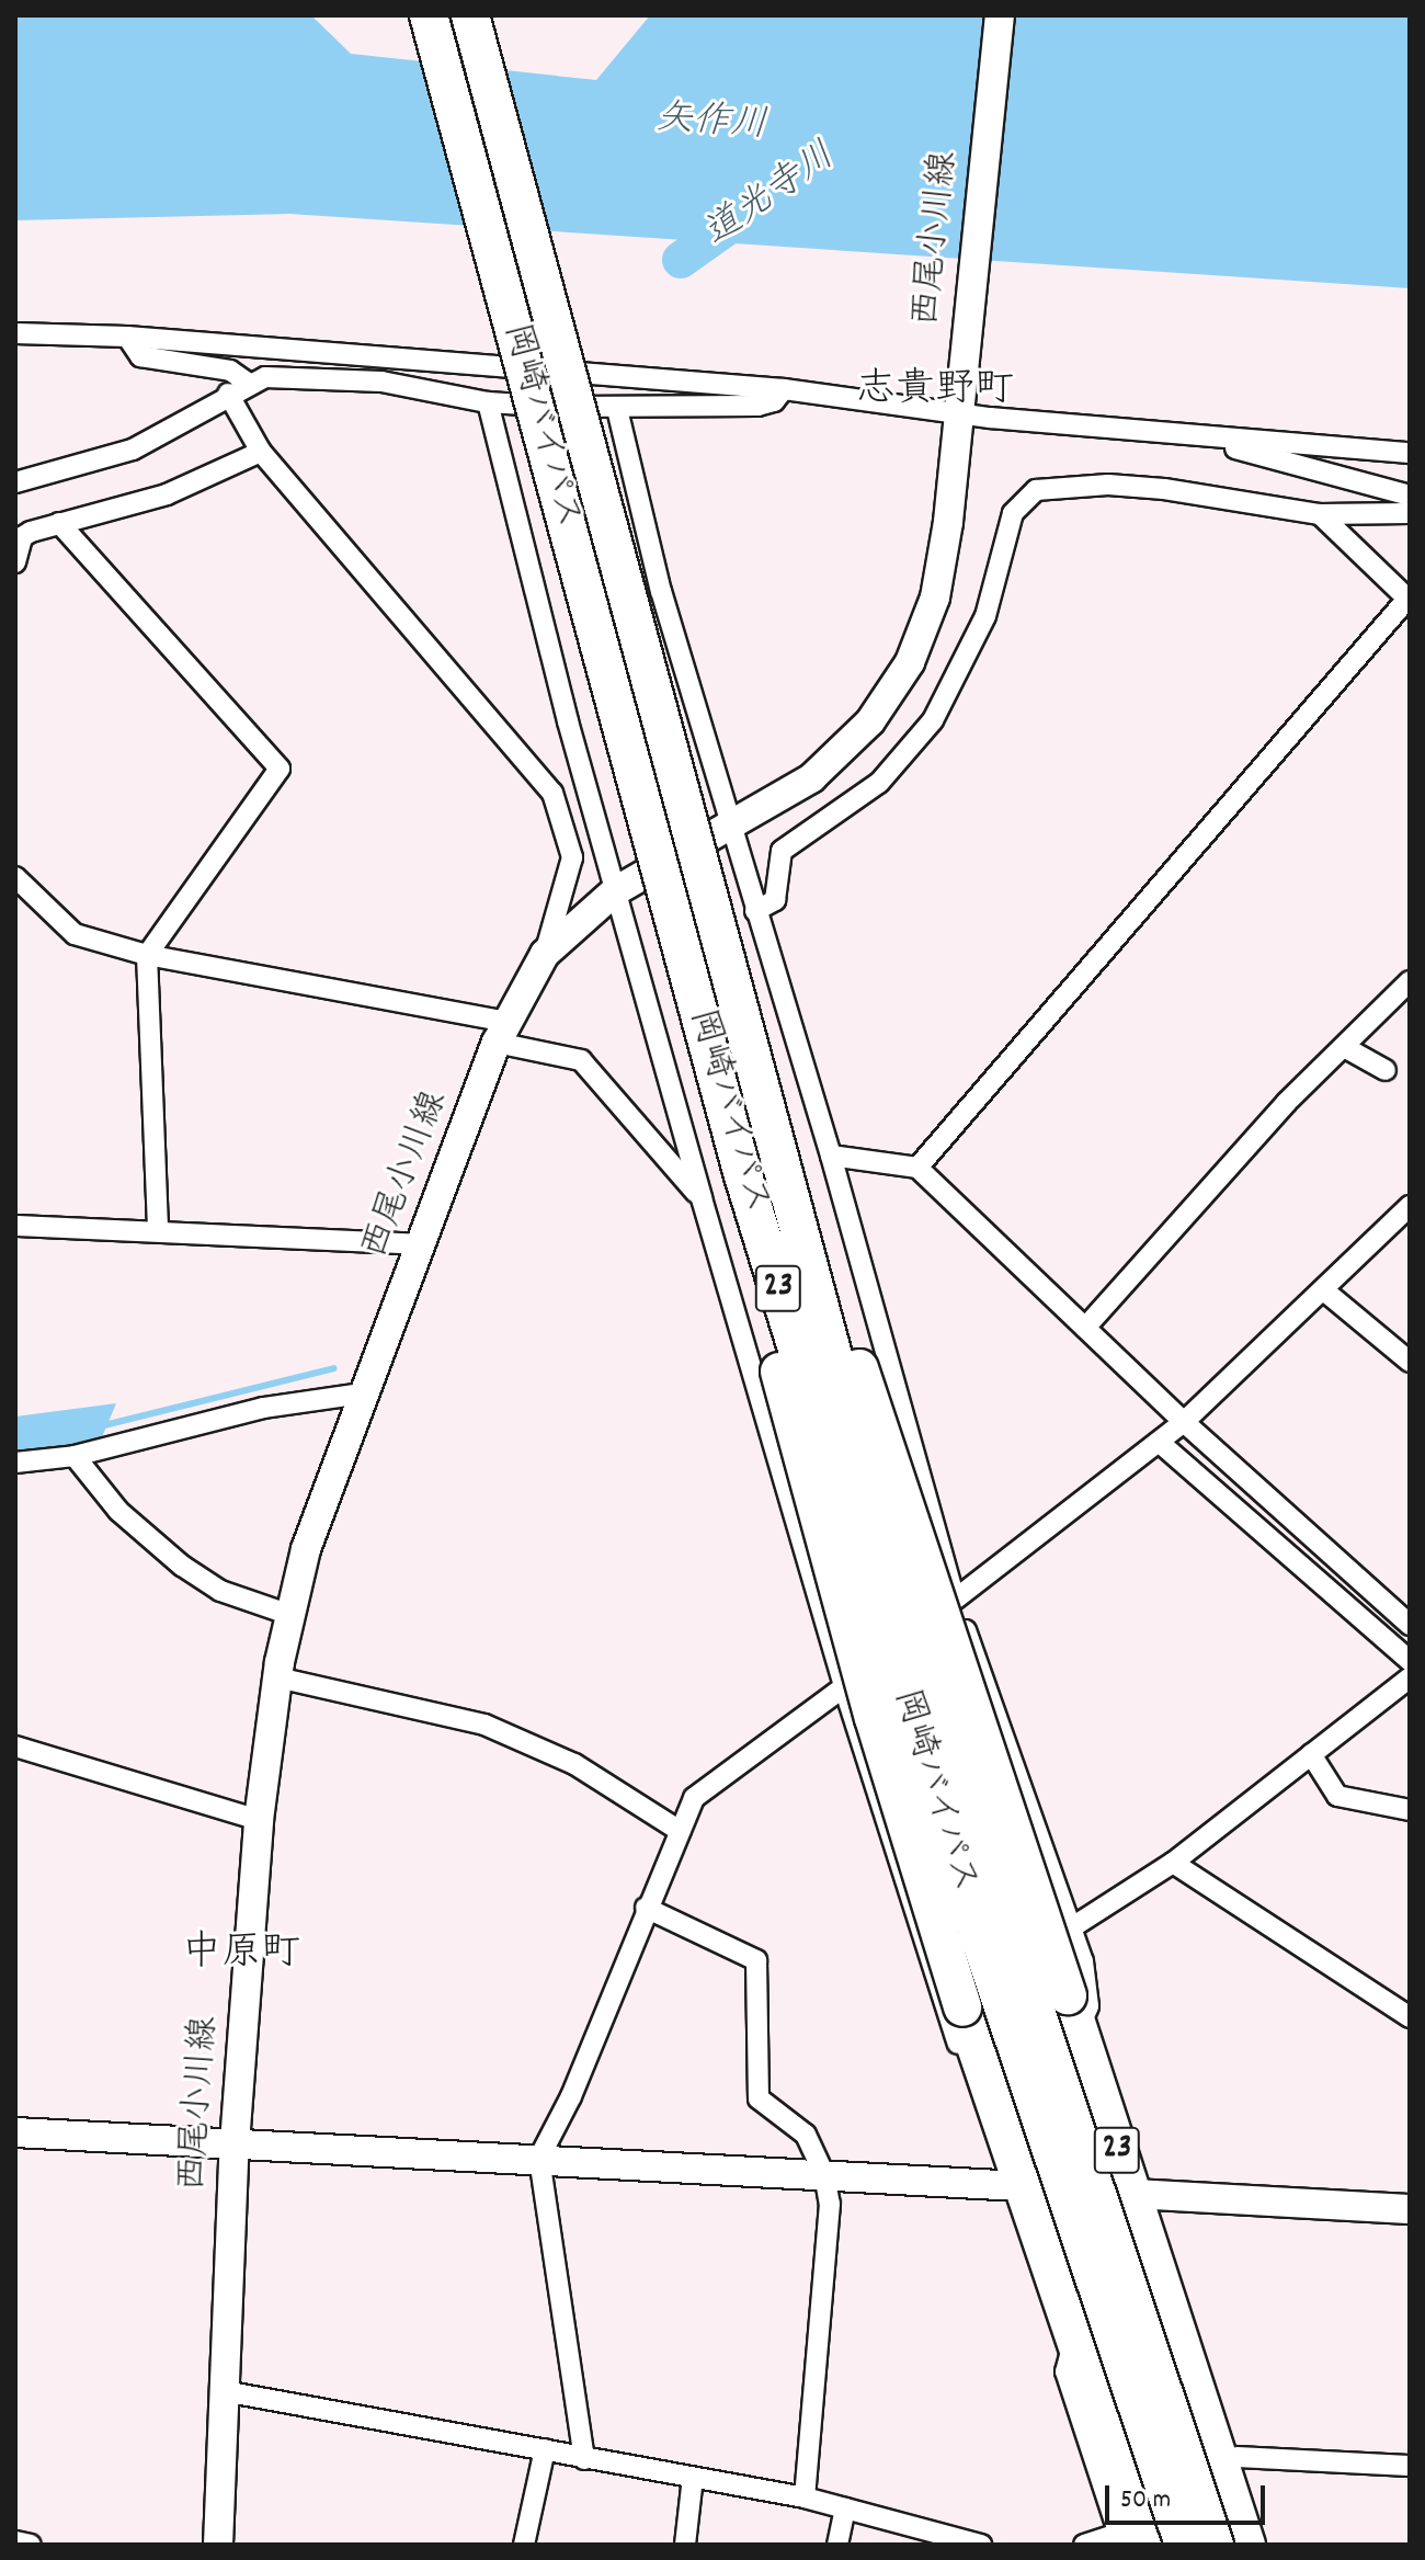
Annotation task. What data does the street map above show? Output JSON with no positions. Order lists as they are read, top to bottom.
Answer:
{
  "streets": {
    "highway": ["岡崎バイパス", "23"],
    "main road": ["西尾小川線"]
  },
  "crossings": [
    ["岡崎バイパス", "23"]
  ],
  "districts": ["志貴野町", "中原町"],
  "water": ["矢作川", "道光寺川"],
  "scale_bar": "50 m"
}
